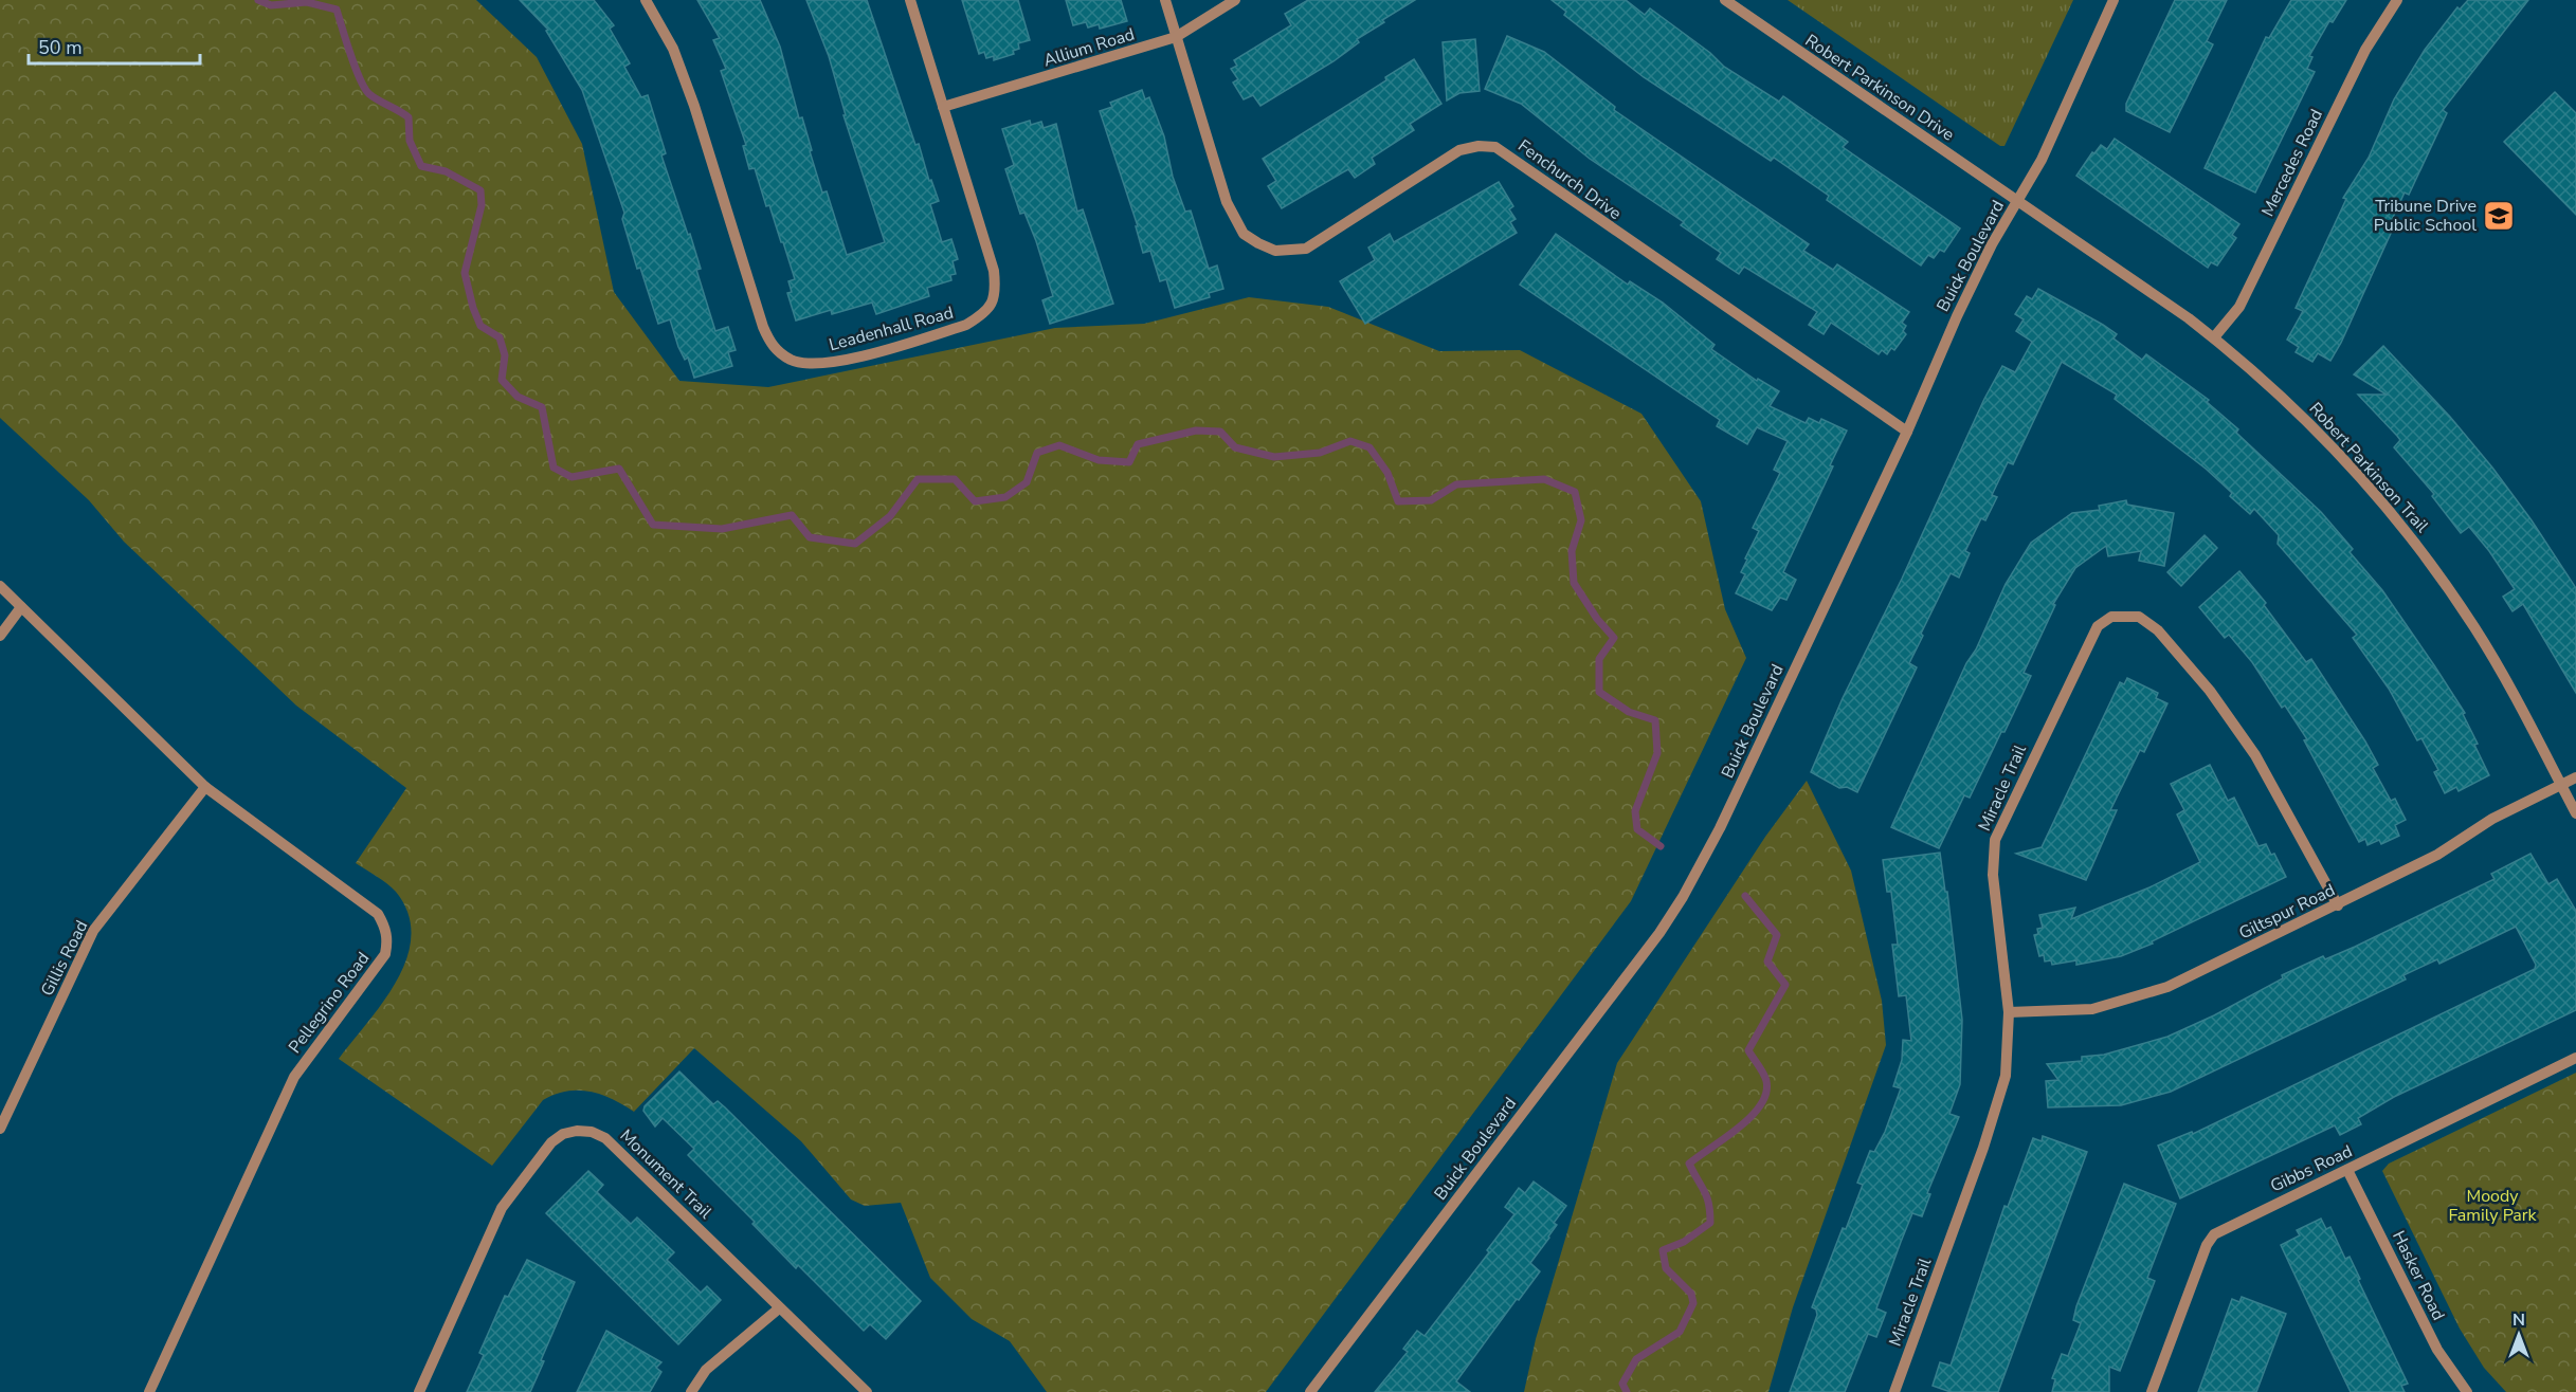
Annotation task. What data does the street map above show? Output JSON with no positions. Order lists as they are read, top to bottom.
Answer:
{
  "streets": {
    "street": [
      "Allium Road",
      "Robert Parkinson Drive",
      "Mercedes Road",
      "Fenchurch Drive",
      "Buick Boulevard",
      "Leadenhall Road",
      "Robert Parkinson Trail",
      "Miracle Trail",
      "Giltspur Road",
      "Gillis Road",
      "Pellegrino Road",
      "Gibbs Road",
      "Monument Trail",
      "Hasker Road"
    ]
  },
  "crossings": [
    ["Allium Road", "Fenchurch Drive"],
    ["Allium Road", "Leadenhall Road"],
    ["Robert Parkinson Drive", "Buick Boulevard"],
    ["Robert Parkinson Drive", "Robert Parkinson Trail"],
    ["Mercedes Road", "Robert Parkinson Trail"],
    ["Fenchurch Drive", "Buick Boulevard"],
    ["Buick Boulevard", "Robert Parkinson Trail"],
    ["Robert Parkinson Trail", "Giltspur Road"],
    ["Miracle Trail", "Giltspur Road"],
    ["Gillis Road", "Pellegrino Road"],
    ["Gibbs Road", "Hasker Road"]
  ],
  "parks": ["Moody Family Park"],
  "places": {
    "school or university": ["Tribune Drive Public School"]
  },
  "scale_bar": "50 m",
  "north": "top"
}
